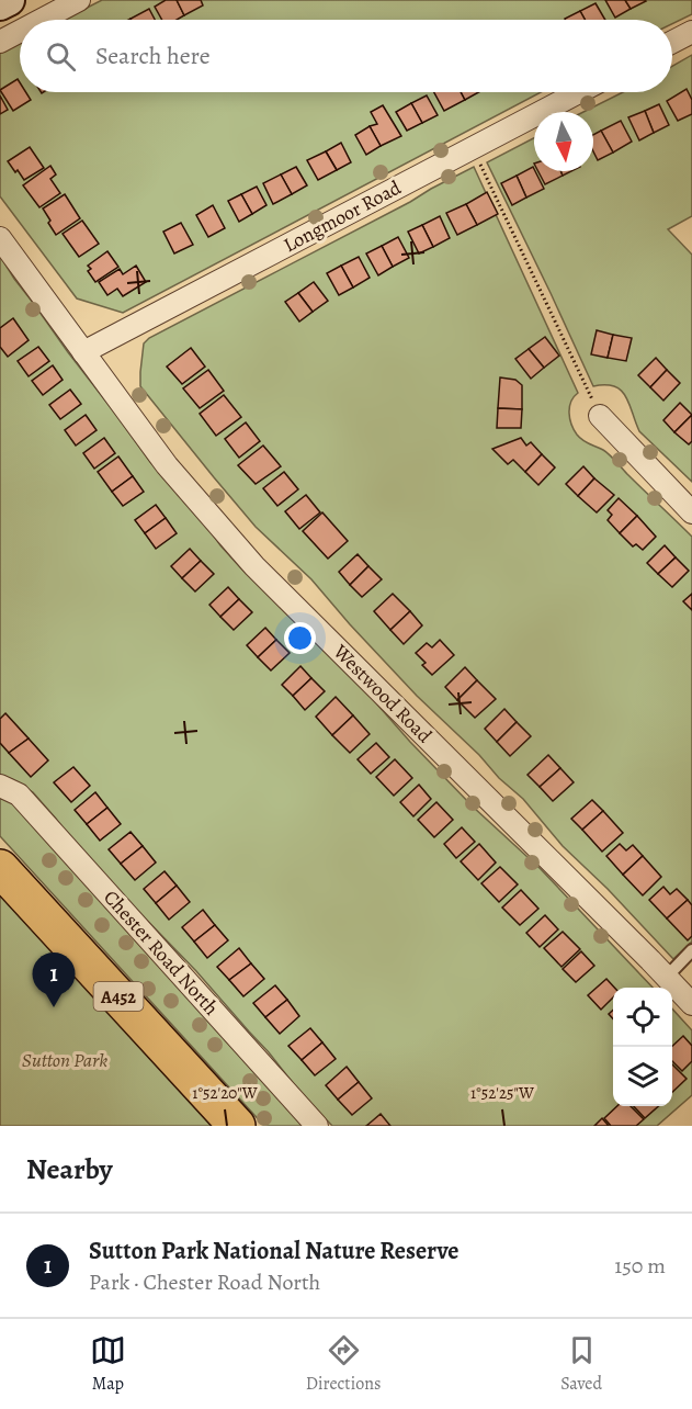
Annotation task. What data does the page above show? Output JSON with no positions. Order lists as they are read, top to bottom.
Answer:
{
  "streets": {
    "highway": ["A452"],
    "street": ["Longmoor Road", "Westwood Road", "Chester Road North"]
  },
  "crossings": [
    ["Longmoor Road", "Westwood Road"]
  ],
  "parks": ["Sutton Park"],
  "north": "bottom",
  "page": {
    "search": "Search here",
    "pins": "1",
    "heading": "Nearby",
    "list": [
      {
        "mark": "1",
        "name": "Sutton Park National Nature Reserve",
        "note": "Park · Chester Road North",
        "value": "150 m"
      }
    ],
    "nav": ["Map", "Directions", "Saved"]
  },
  "coordinates": ["1°52'20\"W", "1°52'25\"W"]
}
